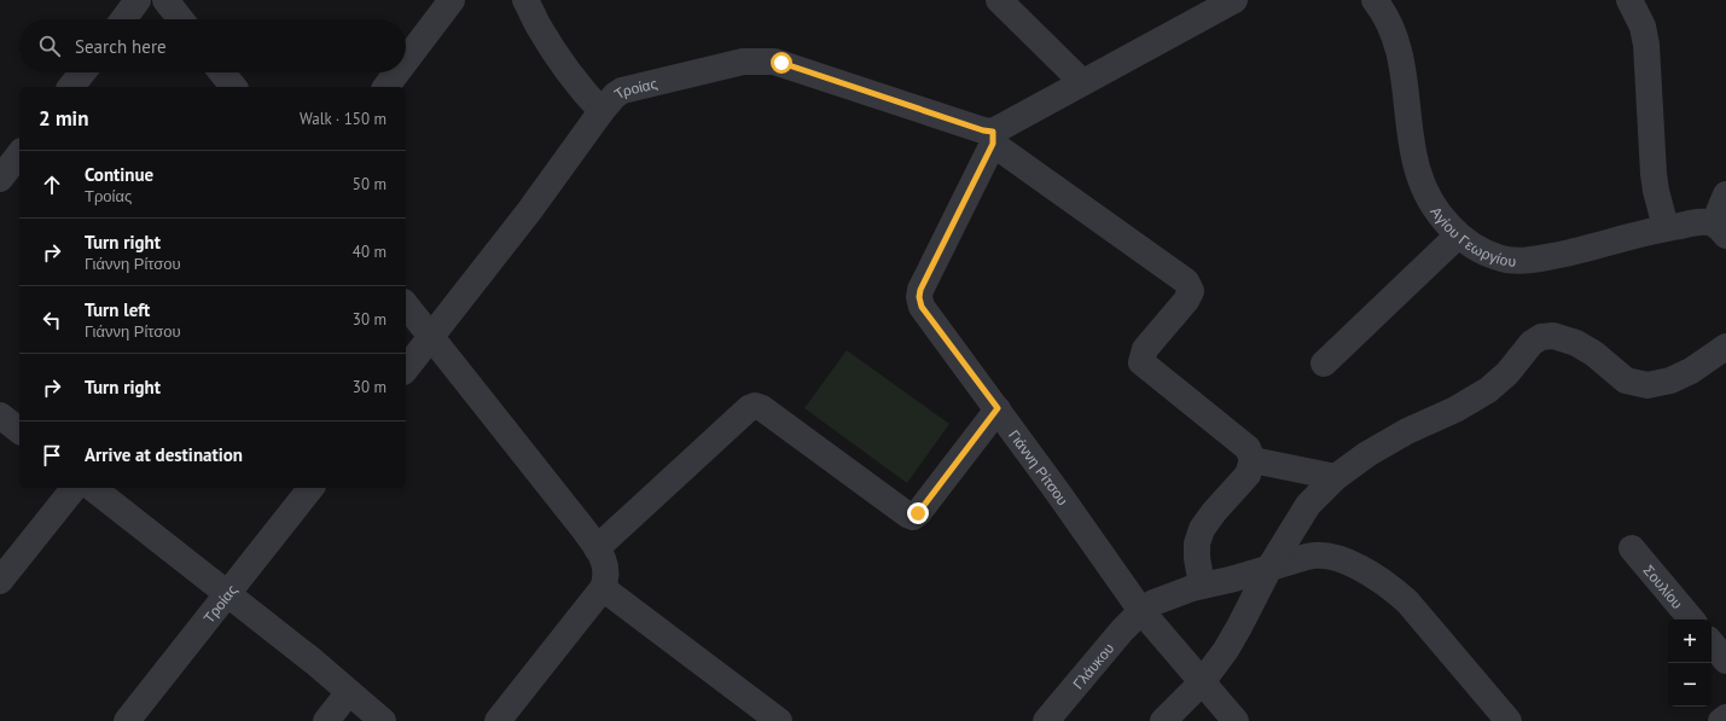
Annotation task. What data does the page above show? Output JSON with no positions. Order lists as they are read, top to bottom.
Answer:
{
  "streets": {
    "street": [
      "Τροίας",
      "Αγίου Γεωργίου",
      "Γιάννη Ρίτσου",
      "Σουλίου",
      "Γλάυκου"
    ]
  },
  "crossings": [
    ["Τροίας", "Γιάννη Ρίτσου"],
    ["Γιάννη Ρίτσου", "Γλάυκου"]
  ],
  "page": {
    "search": "Search here",
    "heading": ["2 min", "Walk · 150 m"],
    "list": [
      ["Continue", "Τροίας", "50 m"],
      ["Turn right", "Γιάννη Ρίτσου", "40 m"],
      ["Turn left", "Γιάννη Ρίτσου", "30 m"],
      ["Turn right", "30 m"],
      "Arrive at destination"
    ],
    "map_buttons": ["+", "−"]
  }
}
